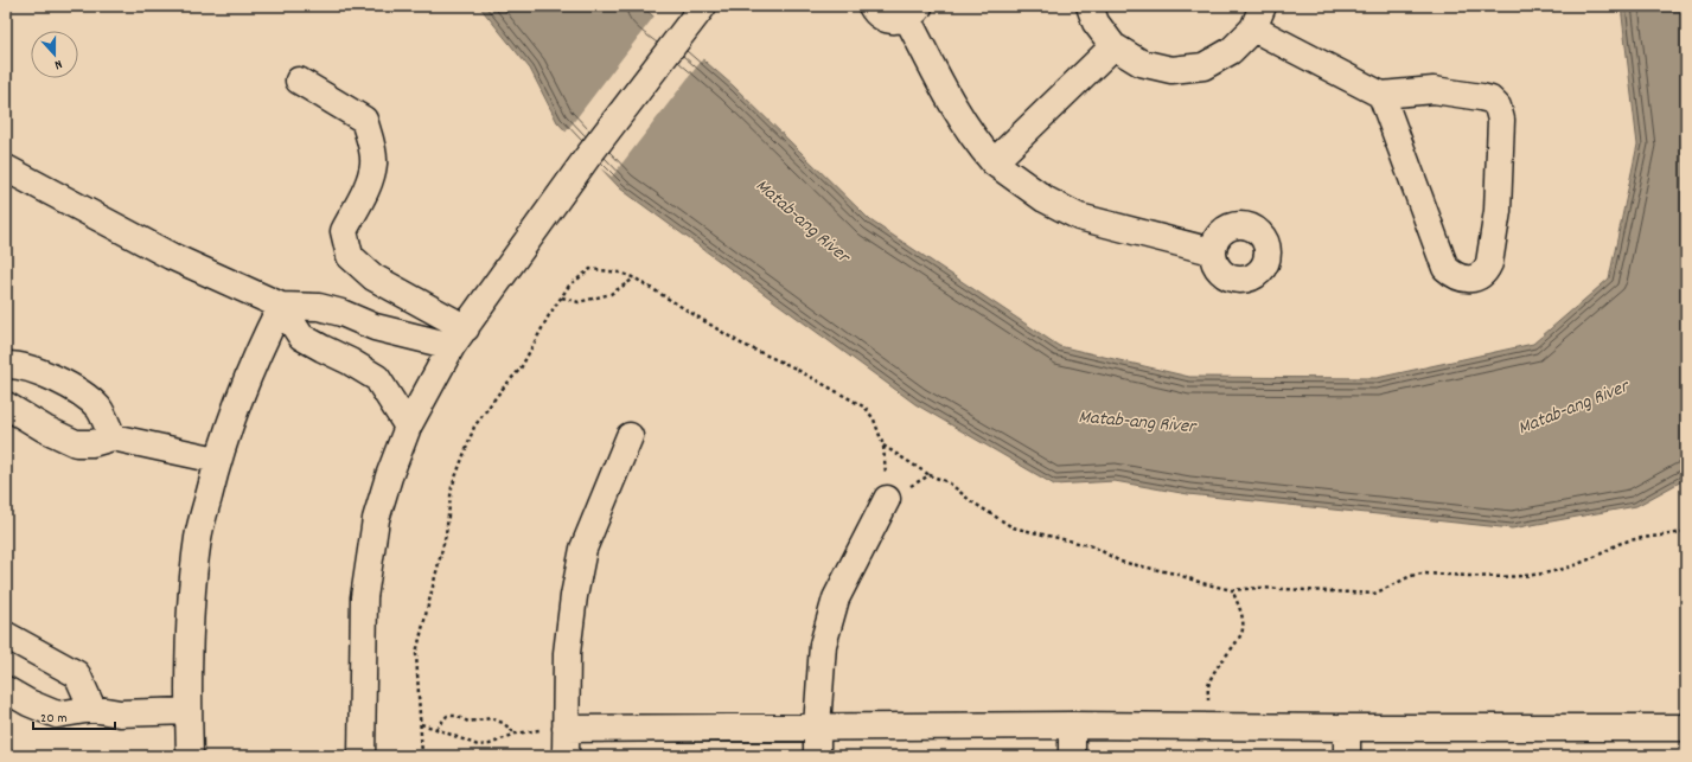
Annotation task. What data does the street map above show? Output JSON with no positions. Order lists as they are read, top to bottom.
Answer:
{
  "water": ["Matab-ang River"],
  "scale_bar": "20 m",
  "north": "bottom"
}
